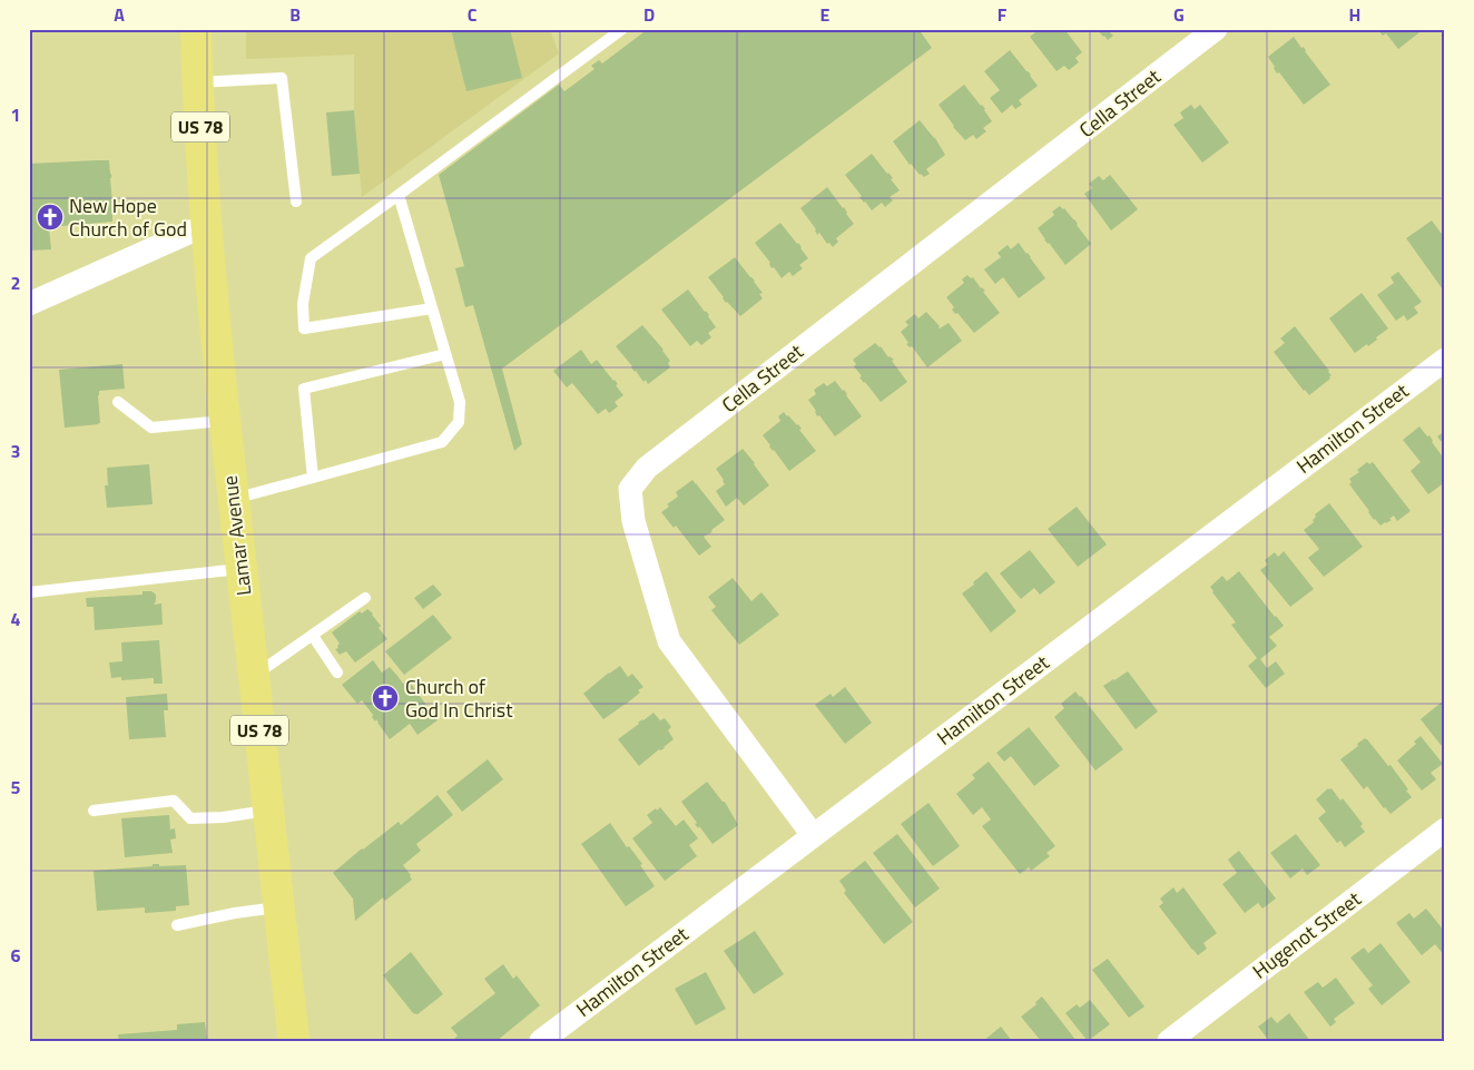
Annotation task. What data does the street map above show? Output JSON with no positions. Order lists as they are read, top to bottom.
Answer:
{
  "streets": {
    "main road": ["US 78", "Lamar Avenue"],
    "street": ["Cella Street", "Hamilton Street", "Hugenot Street"]
  },
  "crossings": [
    ["Cella Street", "Hamilton Street"]
  ],
  "places": {
    "church": ["New Hope Church of God", "Church of God In Christ"]
  },
  "grid": {
    "columns": [
      "A",
      "B",
      "C",
      "D",
      "E",
      "F",
      "G",
      "H"
    ],
    "rows": [
      "1",
      "2",
      "3",
      "4",
      "5",
      "6"
    ]
  }
}
